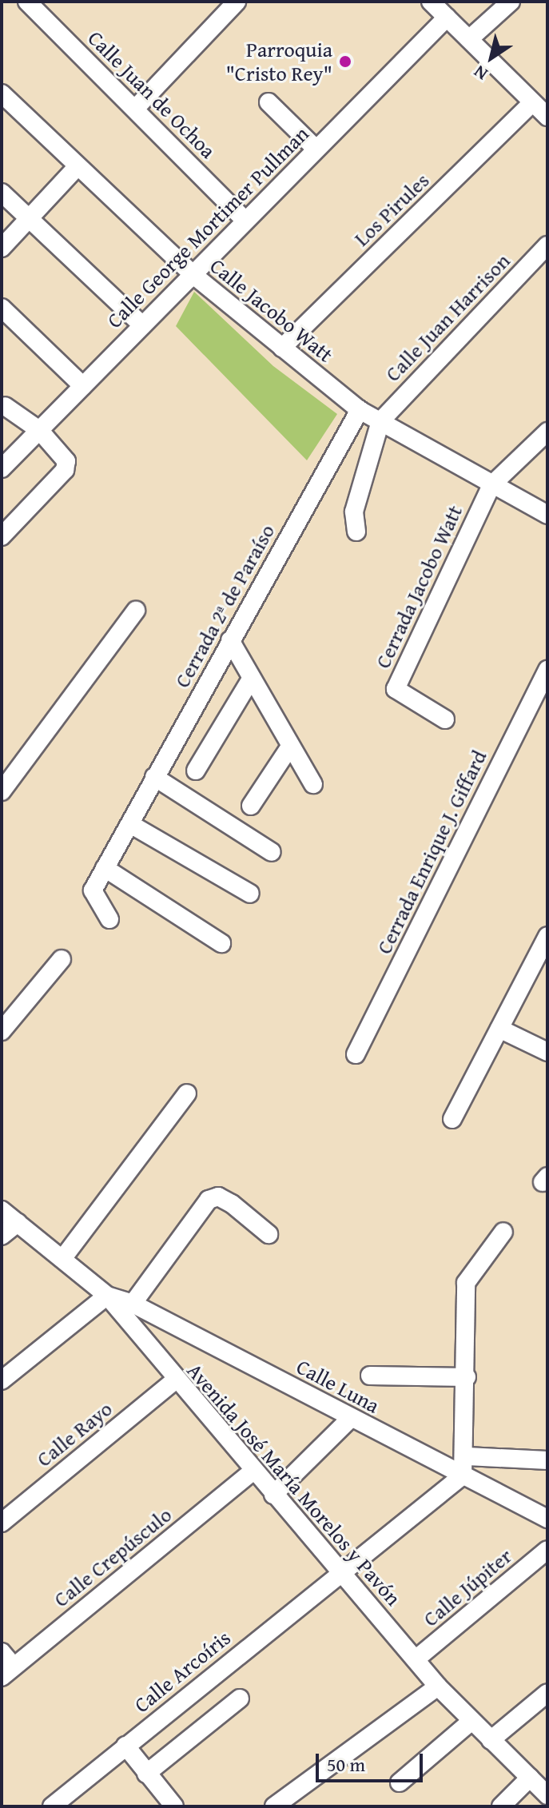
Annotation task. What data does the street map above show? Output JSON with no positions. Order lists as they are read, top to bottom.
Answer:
{
  "streets": {
    "street": [
      "Calle Juan de Ochoa",
      "Los Pirules",
      "Calle George Mortimer Pullman",
      "Calle Jacobo Watt",
      "Calle Juan Harrison",
      "Cerrada Jacobo Watt",
      "Cerrada 2ª de Paraíso",
      "Cerrada Enrique J. Giffard",
      "Calle Luna",
      "Calle Rayo",
      "Avenida José María Morelos y Pavón",
      "Calle Crepúsculo",
      "Calle Júpiter",
      "Calle Arcoíris"
    ]
  },
  "crossings": [
    ["Calle Juan de Ochoa", "Calle George Mortimer Pullman"],
    ["Los Pirules", "Calle Jacobo Watt"],
    ["Calle George Mortimer Pullman", "Calle Jacobo Watt"],
    ["Calle Jacobo Watt", "Calle Juan Harrison"],
    ["Calle Jacobo Watt", "Cerrada Jacobo Watt"],
    ["Calle Jacobo Watt", "Cerrada 2ª de Paraíso"],
    ["Calle Luna", "Avenida José María Morelos y Pavón"],
    ["Calle Luna", "Calle Arcoíris"],
    ["Calle Rayo", "Avenida José María Morelos y Pavón"],
    ["Avenida José María Morelos y Pavón", "Calle Crepúsculo"],
    ["Avenida José María Morelos y Pavón", "Calle Júpiter"],
    ["Avenida José María Morelos y Pavón", "Calle Arcoíris"]
  ],
  "places": ["Parroquia \"Cristo Rey\""],
  "scale_bar": "50 m",
  "north": "bottom left"
}
